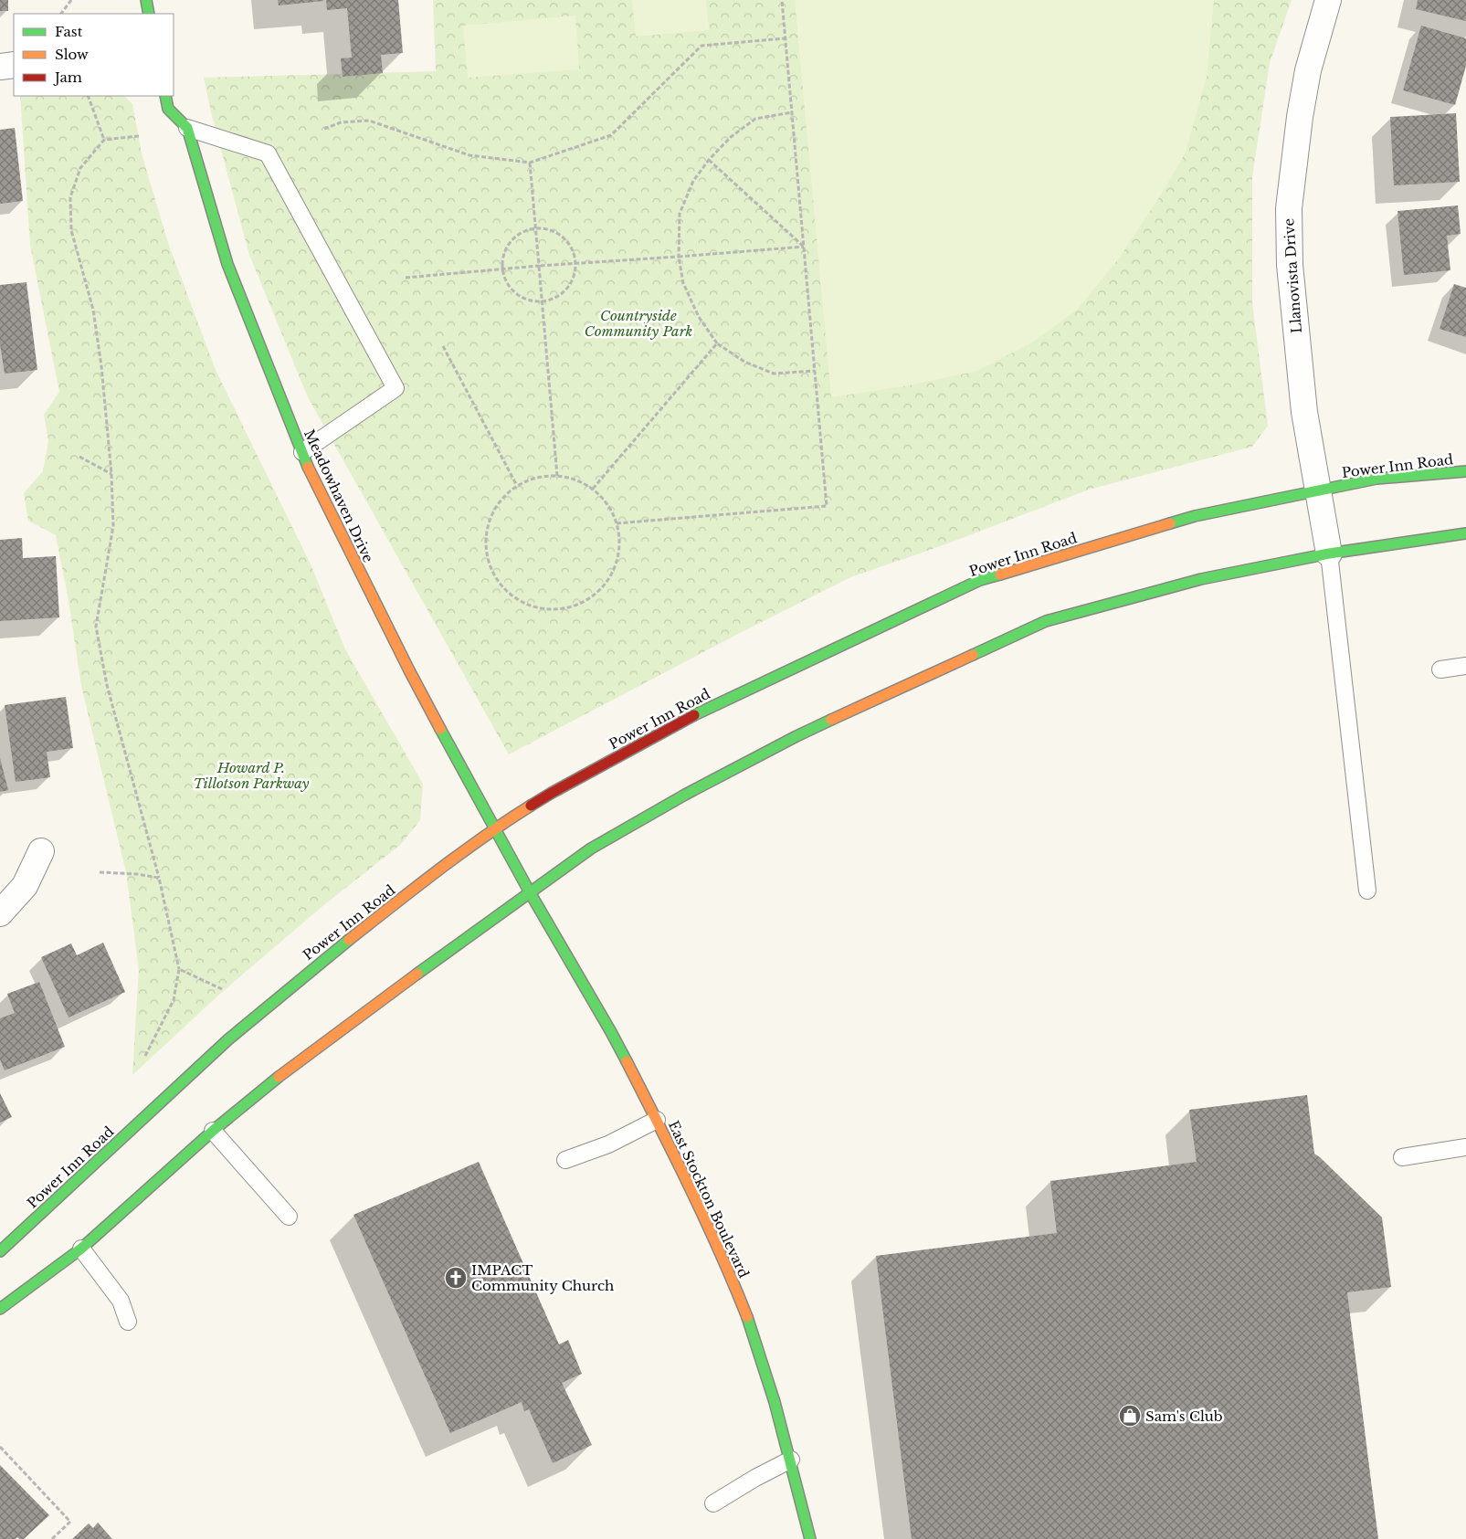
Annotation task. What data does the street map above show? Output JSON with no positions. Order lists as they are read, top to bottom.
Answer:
{
  "streets": {
    "main road": ["Power Inn Road", "Meadowhaven Drive", "East Stockton Boulevard"],
    "street": ["Llanovista Drive"]
  },
  "crossings": [
    ["Llanovista Drive", "Power Inn Road"],
    ["Power Inn Road", "Meadowhaven Drive"],
    ["Meadowhaven Drive", "East Stockton Boulevard"]
  ],
  "parks": ["Countryside Community Park", "Howard P. Tillotson Parkway"],
  "places": {
    "church": ["IMPACT Community Church"],
    "shop": ["Sam's Club"]
  },
  "legend": ["Fast", "Slow", "Jam"]
}
